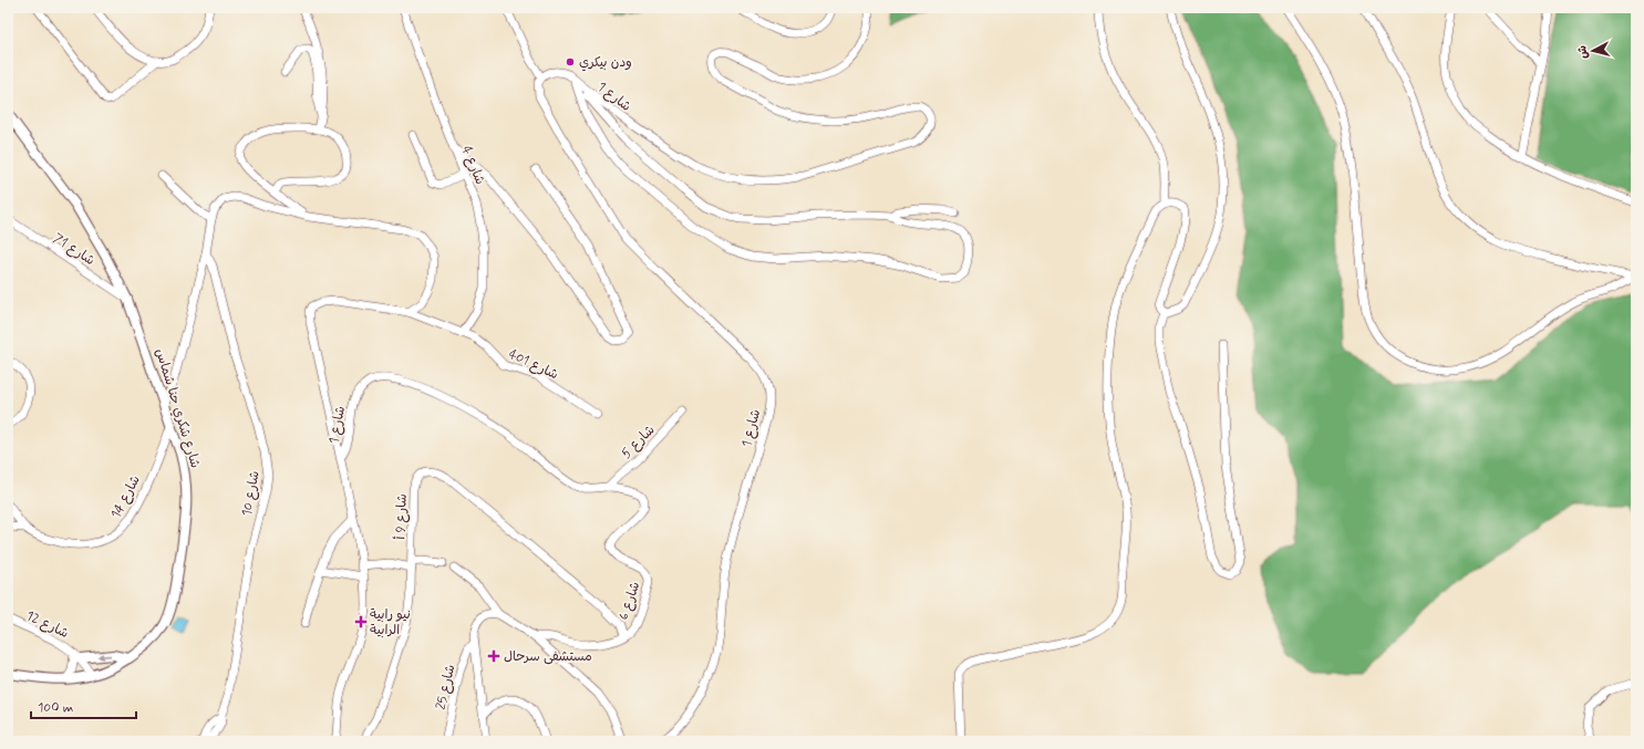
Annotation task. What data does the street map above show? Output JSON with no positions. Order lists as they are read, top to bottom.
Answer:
{
  "streets": {
    "street": [
      "شارع 1",
      "شارع 4",
      "شارع 71",
      "شارع 401",
      "شارع شكري حنا شماس",
      "شارع 5",
      "شارع 10",
      "شارع 14",
      "شارع 9 أ",
      "شارع 6",
      "شارع 12",
      "شارع 25"
    ]
  },
  "crossings": [
    ["شارع 1", "شارع 401"],
    ["شارع 1", "شارع 5"],
    ["شارع 1", "شارع 6"],
    ["شارع 4", "شارع 401"],
    ["شارع 71", "شارع شكري حنا شماس"],
    ["شارع شكري حنا شماس", "شارع 14"],
    ["شارع شكري حنا شماس", "شارع 12"],
    ["شارع 5", "شارع 6"],
    ["شارع 9 أ", "شارع 6"]
  ],
  "places": {
    "other": ["ودن بيكري"],
    "health": ["نيو رابية الرابية", "مستشفى سرحال"]
  },
  "scale_bar": "100 m",
  "north": "left"
}
